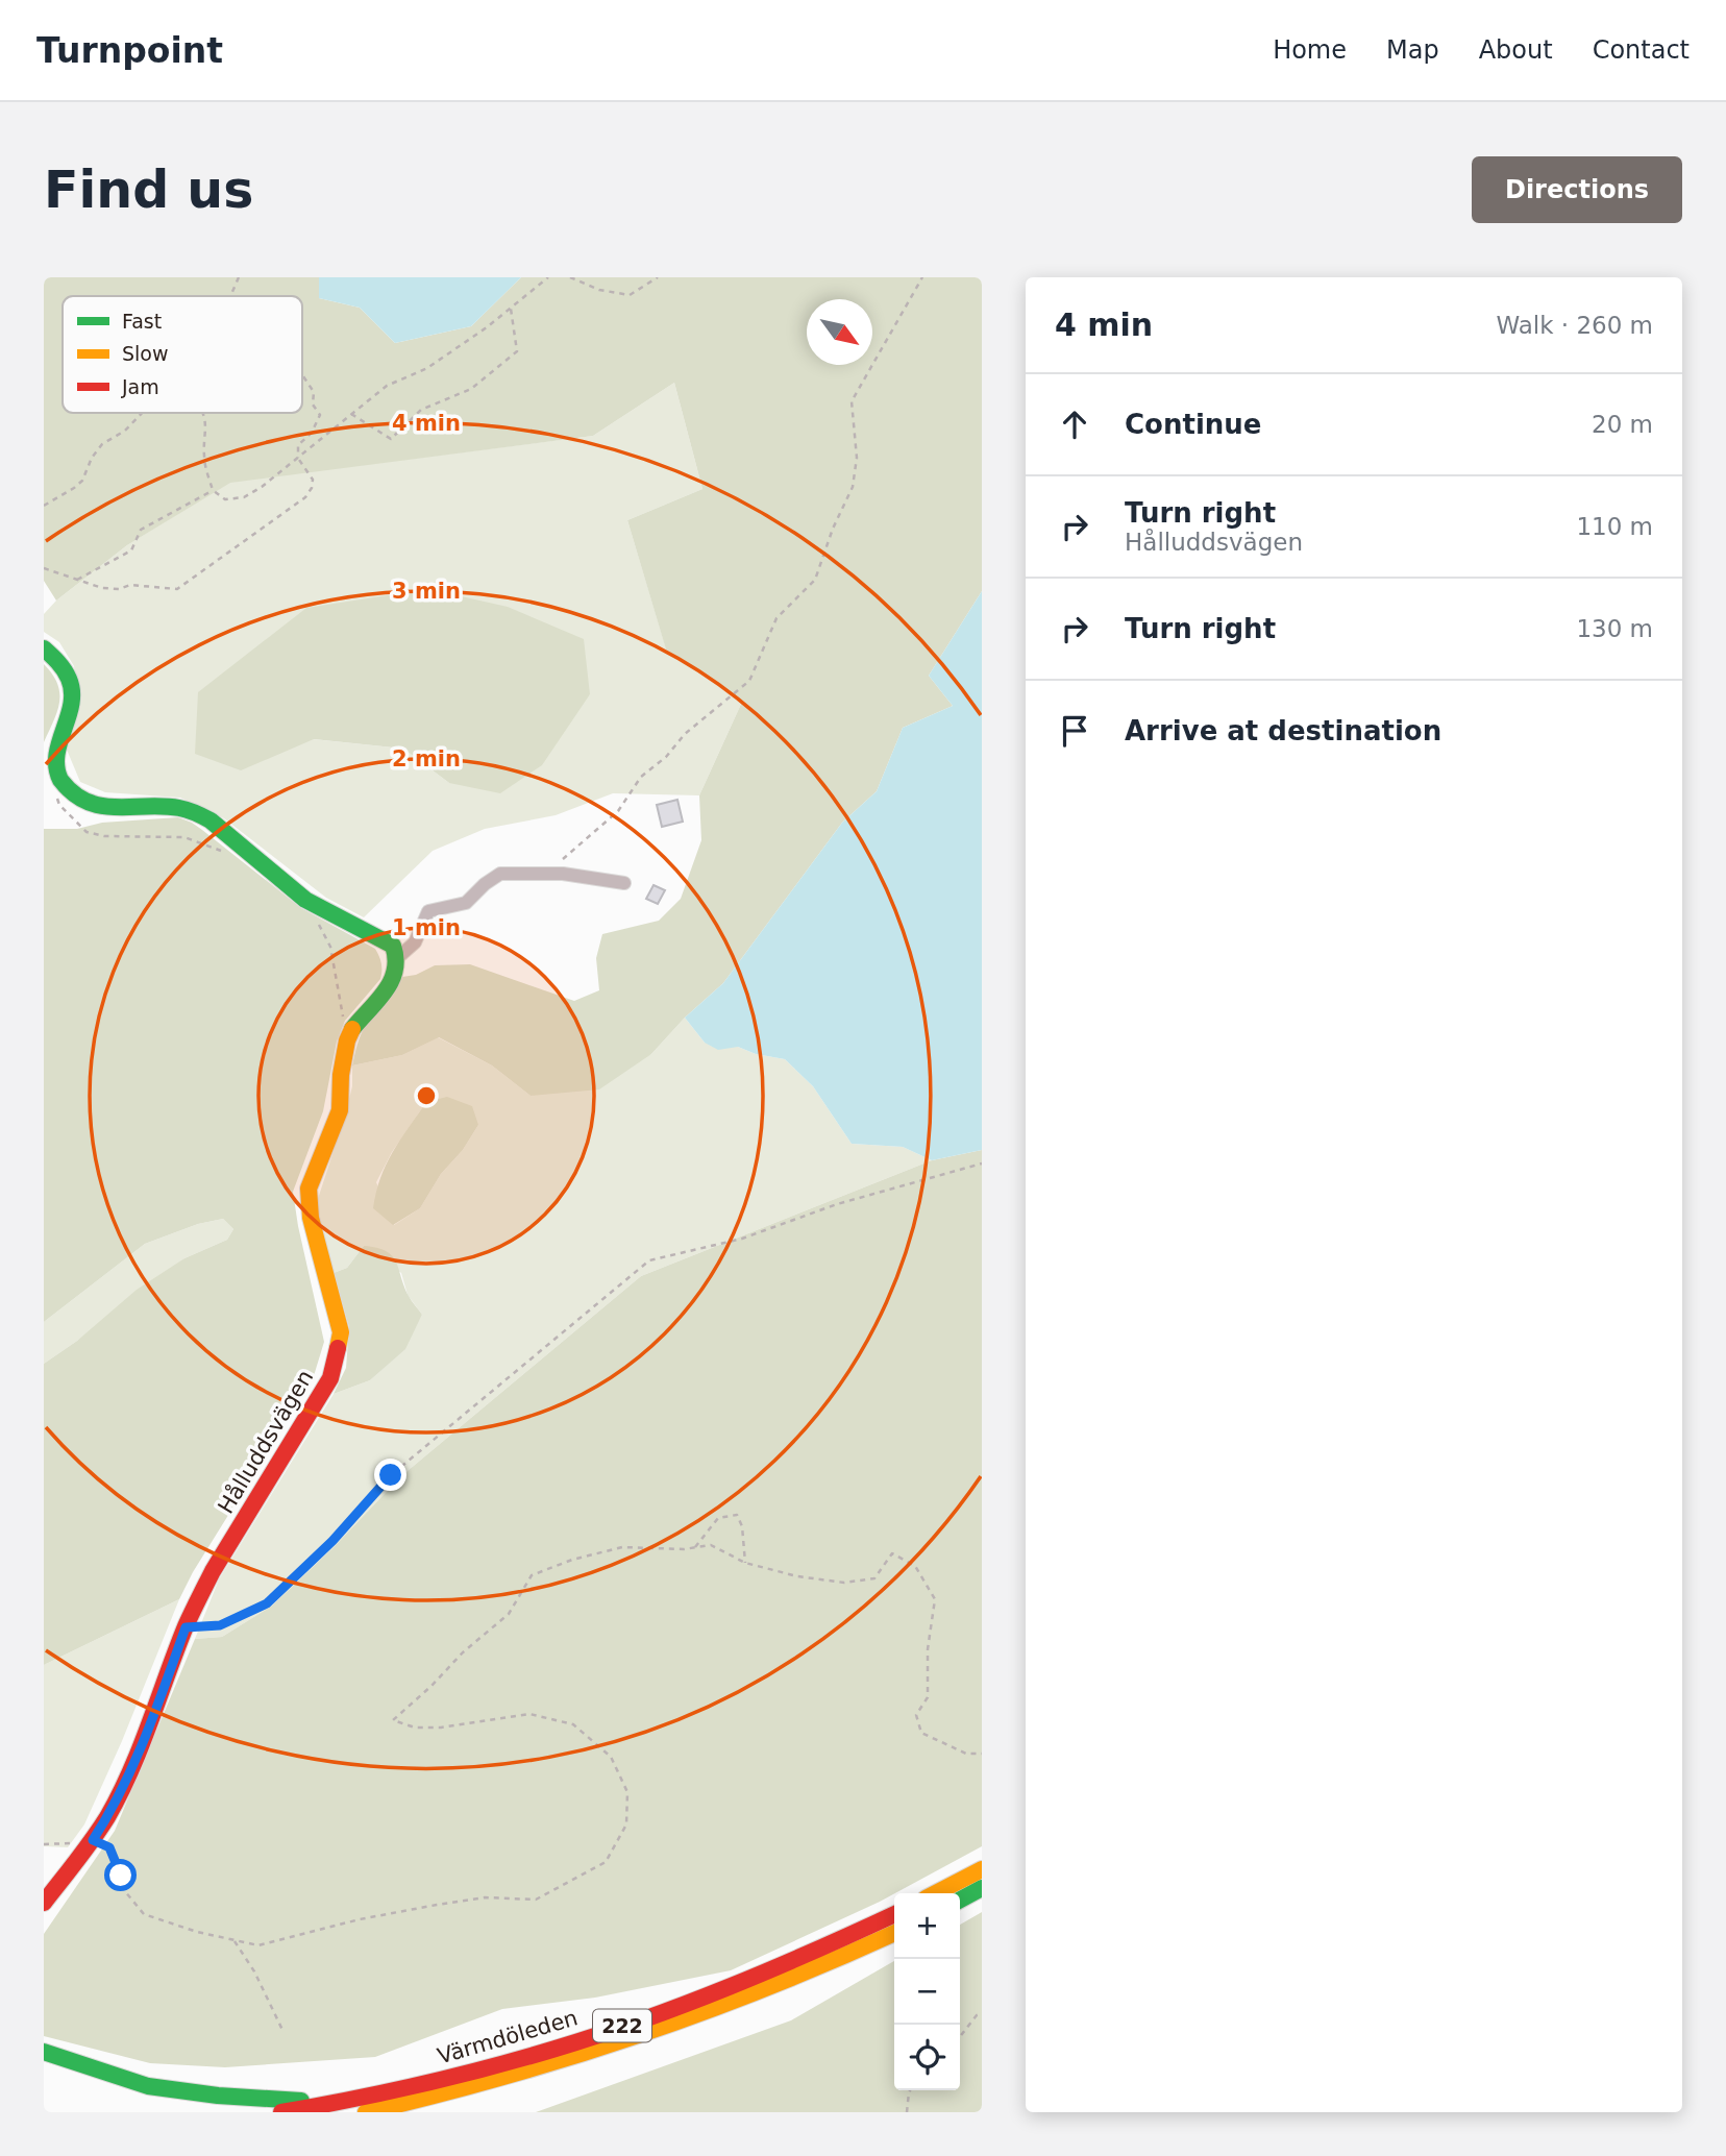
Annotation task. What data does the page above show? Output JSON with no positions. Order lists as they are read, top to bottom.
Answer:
{
  "streets": {
    "main road": ["Hålluddsvägen", "222", "Värmdöleden"]
  },
  "legend": ["Fast", "Slow", "Jam"],
  "north": "bottom right",
  "page": {
    "header": "Turnpoint",
    "nav": [
      "Home",
      "Map",
      "About",
      "Contact"
    ],
    "buttons": "Directions",
    "title": "Find us",
    "heading": ["4 min", "Walk · 260 m"],
    "list": [
      ["Continue", "20 m"],
      ["Turn right", "Hålluddsvägen", "110 m"],
      ["Turn right", "130 m"],
      "Arrive at destination"
    ],
    "map_buttons": ["+", "−"]
  },
  "rings": [
    "4 min",
    "3 min",
    "2 min",
    "1 min"
  ]
}
